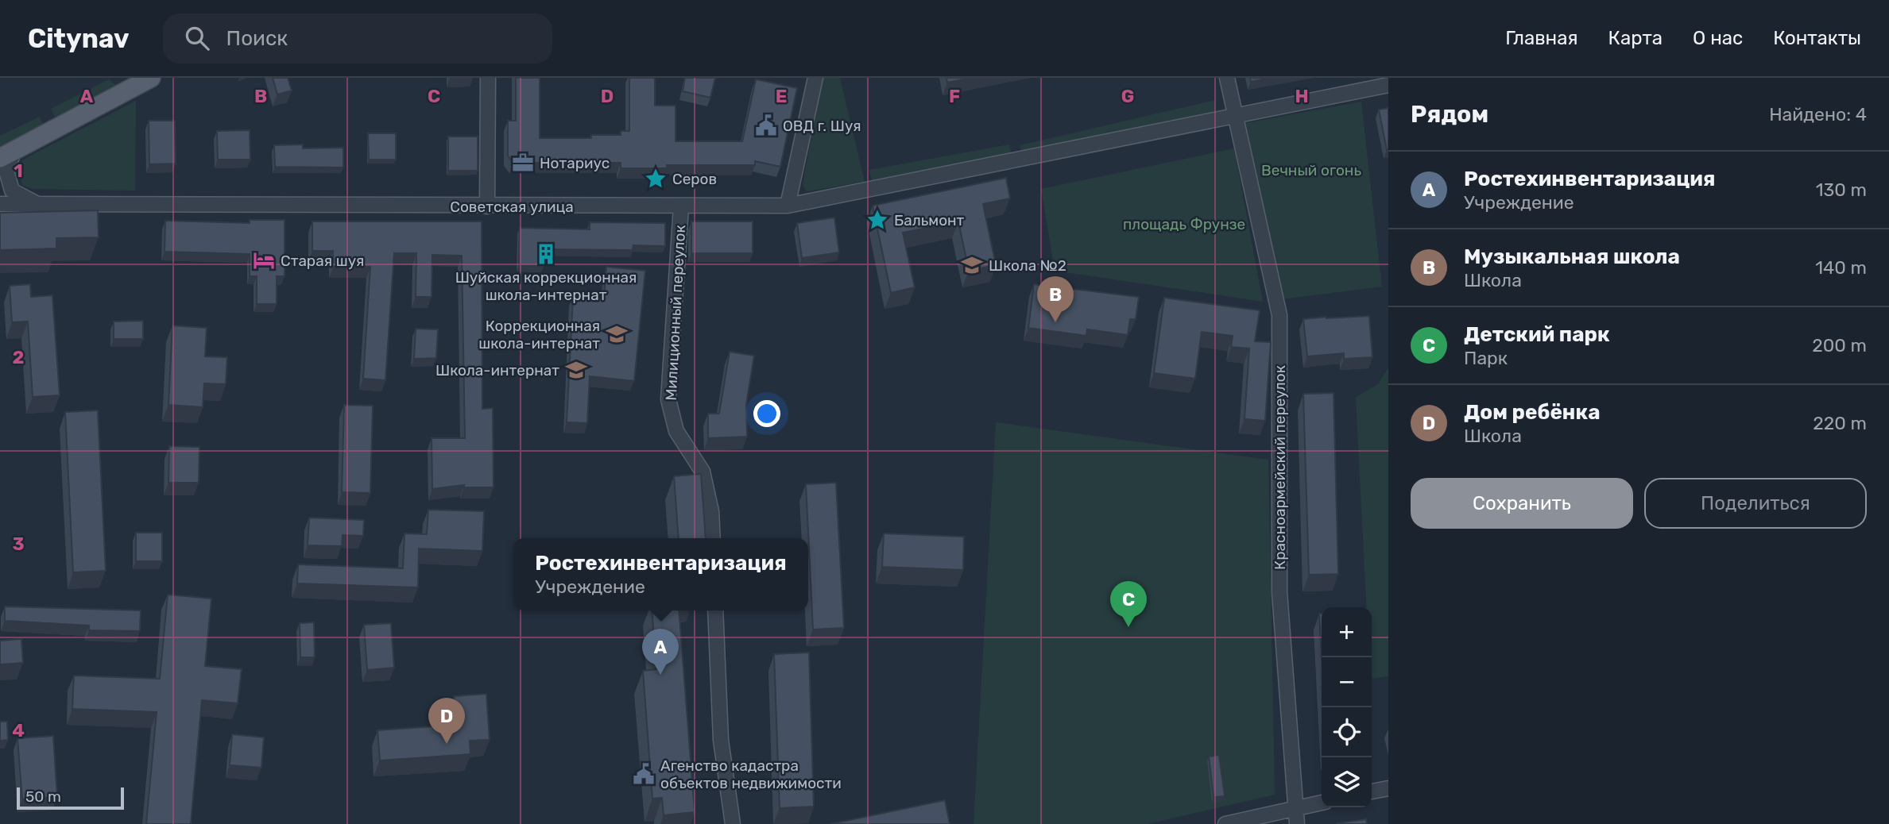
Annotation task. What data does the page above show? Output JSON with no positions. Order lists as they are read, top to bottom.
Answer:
{
  "streets": {
    "street": ["Советская улица", "Милиционный переулок", "Красноармейский переулок"]
  },
  "crossings": [
    ["Советская улица", "Милиционный переулок"],
    ["Советская улица", "Красноармейский переулок"]
  ],
  "parks": ["Вечный огонь", "площадь Фрунзе"],
  "places": {
    "public building": ["ОВД г. Шуя", "Агенство кадастра объектов недвижимости"],
    "office": ["Нотариус"],
    "place": ["Серов", "Бальмонт"],
    "building": ["Шуйская коррекционная школа-интернат"],
    "hotel": ["Старая шуя"],
    "school or university": ["Школа №2", "Коррекционная школа-интернат", "Школа-интернат"]
  },
  "scale_bar": "50 m",
  "page": {
    "header": "Citynav",
    "search": "Поиск",
    "nav": [
      "Главная",
      "Карта",
      "О нас",
      "Контакты"
    ],
    "heading": ["Рядом", "Найдено: 4"],
    "list": [
      {
        "mark": "A",
        "name": "Ростехинвентаризация",
        "note": "Учреждение",
        "value": "130 m"
      },
      {
        "mark": "B",
        "name": "Музыкальная школа",
        "note": "Школа",
        "value": "140 m"
      },
      {
        "mark": "C",
        "name": "Детский парк",
        "note": "Парк",
        "value": "200 m"
      },
      {
        "mark": "D",
        "name": "Дом ребёнка",
        "note": "Школа",
        "value": "220 m"
      }
    ],
    "pins": [
      "B",
      "C",
      "A",
      "D"
    ],
    "buttons": ["Сохранить", "Поделиться"],
    "popup": ["Ростехинвентаризация", "Учреждение"],
    "map_buttons": ["+", "−"],
    "scale": "50 m"
  },
  "grid": {
    "columns": [
      "A",
      "B",
      "C",
      "D",
      "E",
      "F",
      "G",
      "H"
    ],
    "rows": [
      "1",
      "2",
      "3",
      "4"
    ]
  }
}
